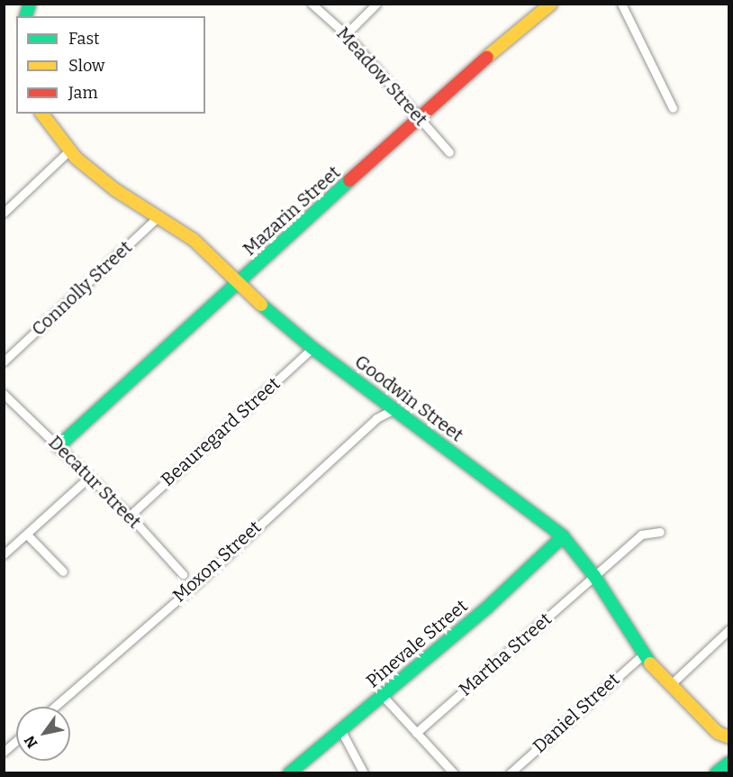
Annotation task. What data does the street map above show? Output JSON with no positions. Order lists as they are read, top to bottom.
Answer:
{
  "streets": {
    "street": [
      "Meadow Street",
      "Mazarin Street",
      "Connolly Street",
      "Goodwin Street",
      "Beauregard Street",
      "Decatur Street",
      "Moxon Street",
      "Pinevale Street",
      "Martha Street",
      "Daniel Street"
    ]
  },
  "crossings": [
    ["Meadow Street", "Mazarin Street"],
    ["Mazarin Street", "Goodwin Street"],
    ["Mazarin Street", "Decatur Street"],
    ["Connolly Street", "Goodwin Street"],
    ["Goodwin Street", "Beauregard Street"],
    ["Goodwin Street", "Moxon Street"],
    ["Goodwin Street", "Pinevale Street"],
    ["Goodwin Street", "Martha Street"],
    ["Goodwin Street", "Daniel Street"],
    ["Beauregard Street", "Decatur Street"]
  ],
  "legend": ["Fast", "Slow", "Jam"],
  "north": "bottom left"
}
